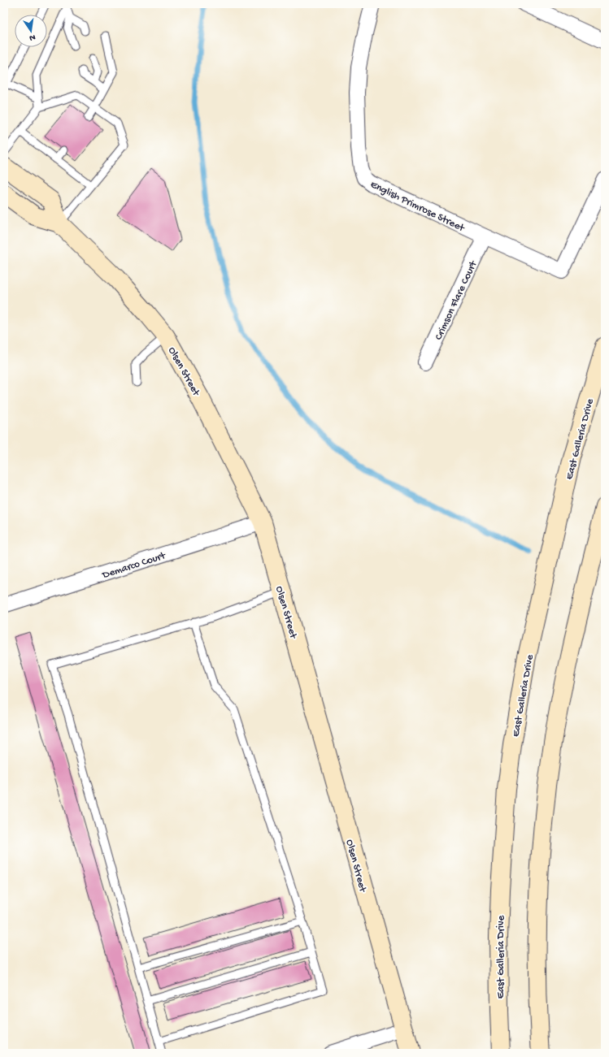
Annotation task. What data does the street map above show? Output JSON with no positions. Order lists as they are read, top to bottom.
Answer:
{
  "streets": {
    "main road": ["Olsen Street", "East Galleria Drive"],
    "street": ["English Primrose Street", "Crimson Flare Court", "Demarco Court"]
  },
  "crossings": [
    ["English Primrose Street", "Crimson Flare Court"],
    ["Olsen Street", "Demarco Court"]
  ],
  "north": "bottom"
}
